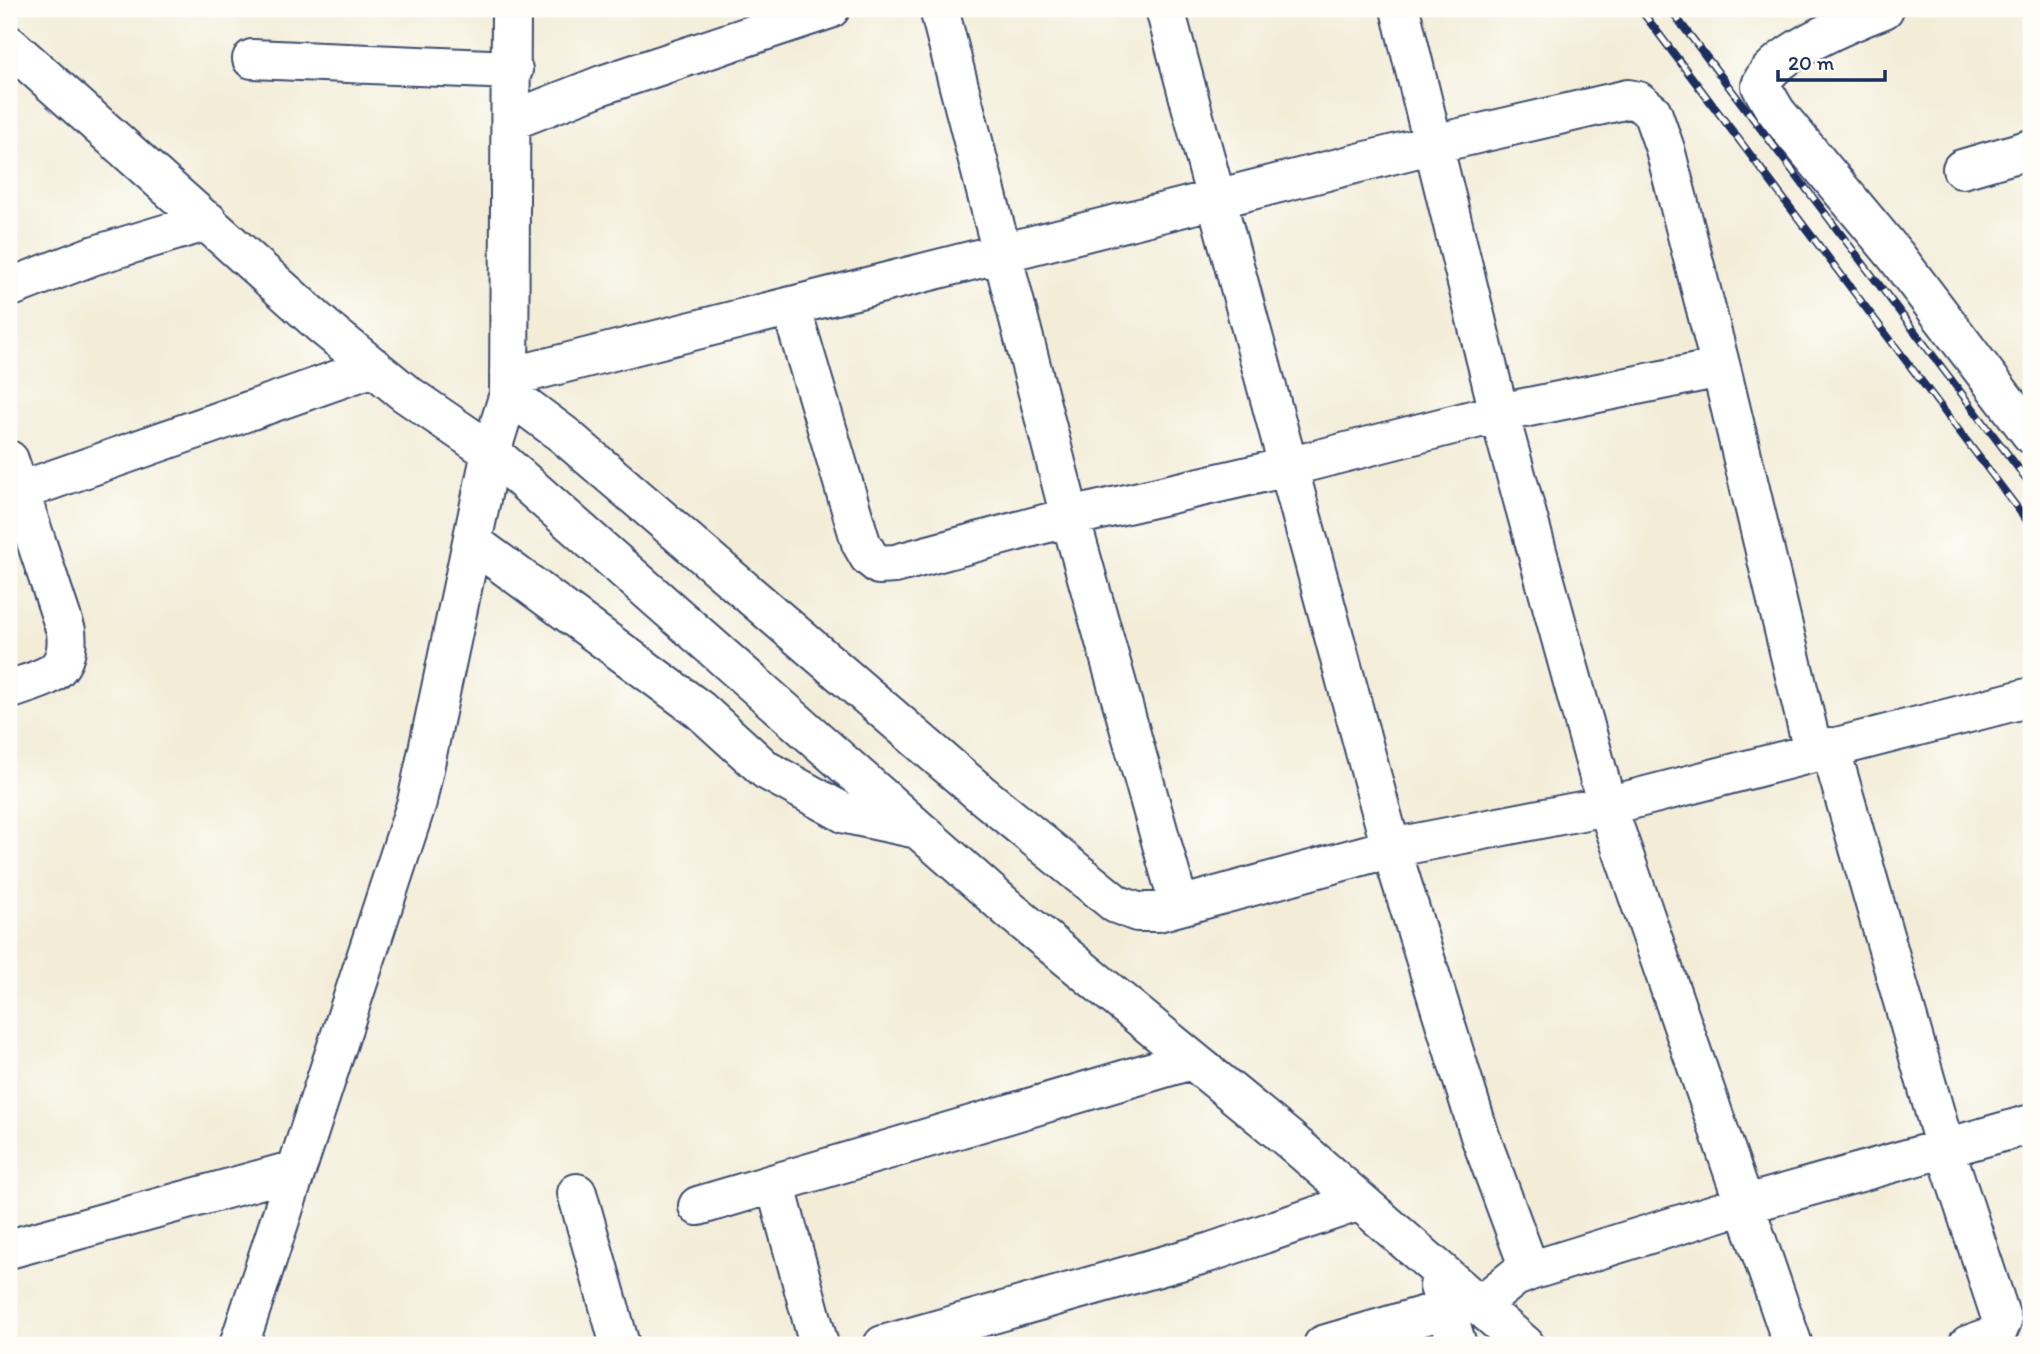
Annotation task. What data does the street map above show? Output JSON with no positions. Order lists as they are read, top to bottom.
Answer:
{
  "scale_bar": "20 m"
}
